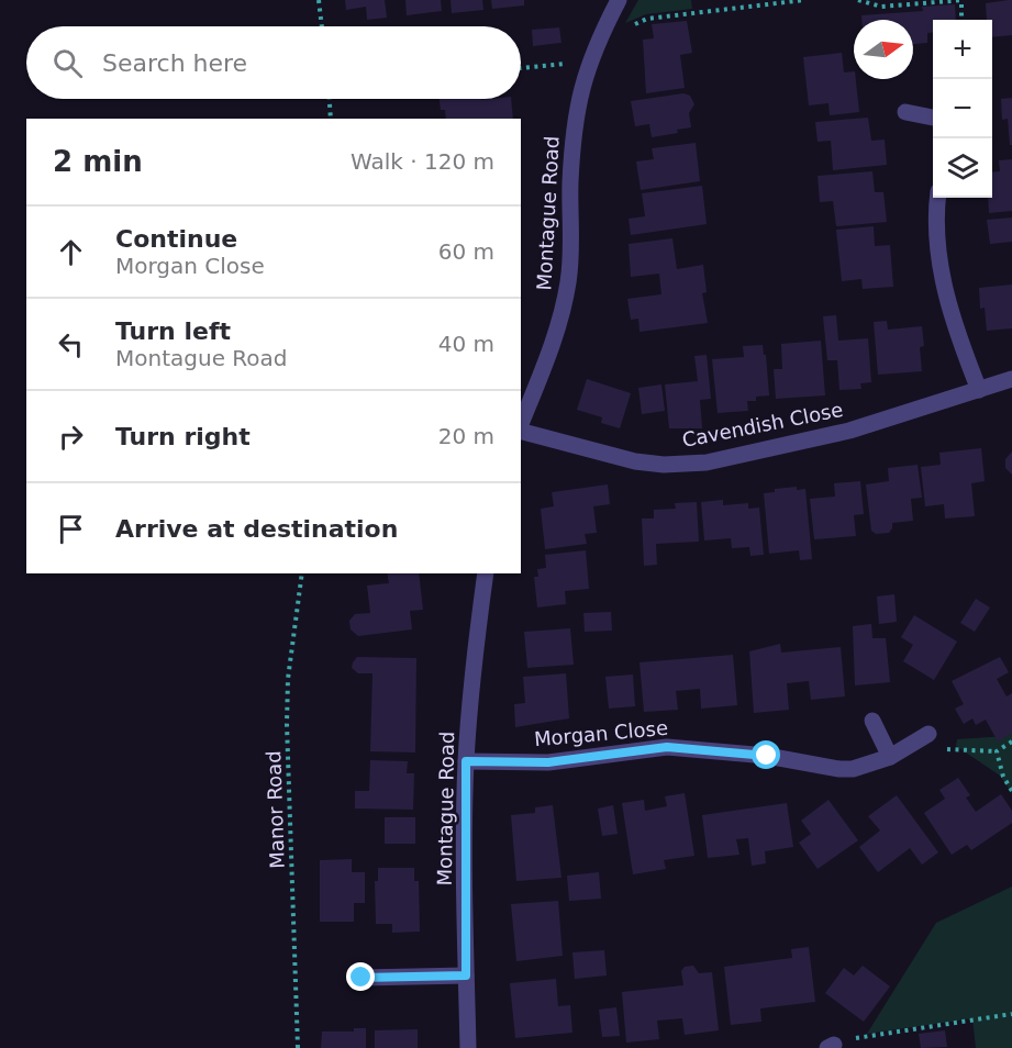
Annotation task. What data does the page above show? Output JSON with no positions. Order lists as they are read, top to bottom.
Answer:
{
  "streets": {
    "street": ["Montague Road", "Cavendish Close", "Morgan Close"],
    "path": ["Manor Road"]
  },
  "crossings": [
    ["Montague Road", "Morgan Close"]
  ],
  "north": "right",
  "page": {
    "map_buttons": ["+", "−"],
    "search": "Search here",
    "heading": ["2 min", "Walk · 120 m"],
    "list": [
      ["Continue", "Morgan Close", "60 m"],
      ["Turn left", "Montague Road", "40 m"],
      ["Turn right", "20 m"],
      "Arrive at destination"
    ]
  }
}
